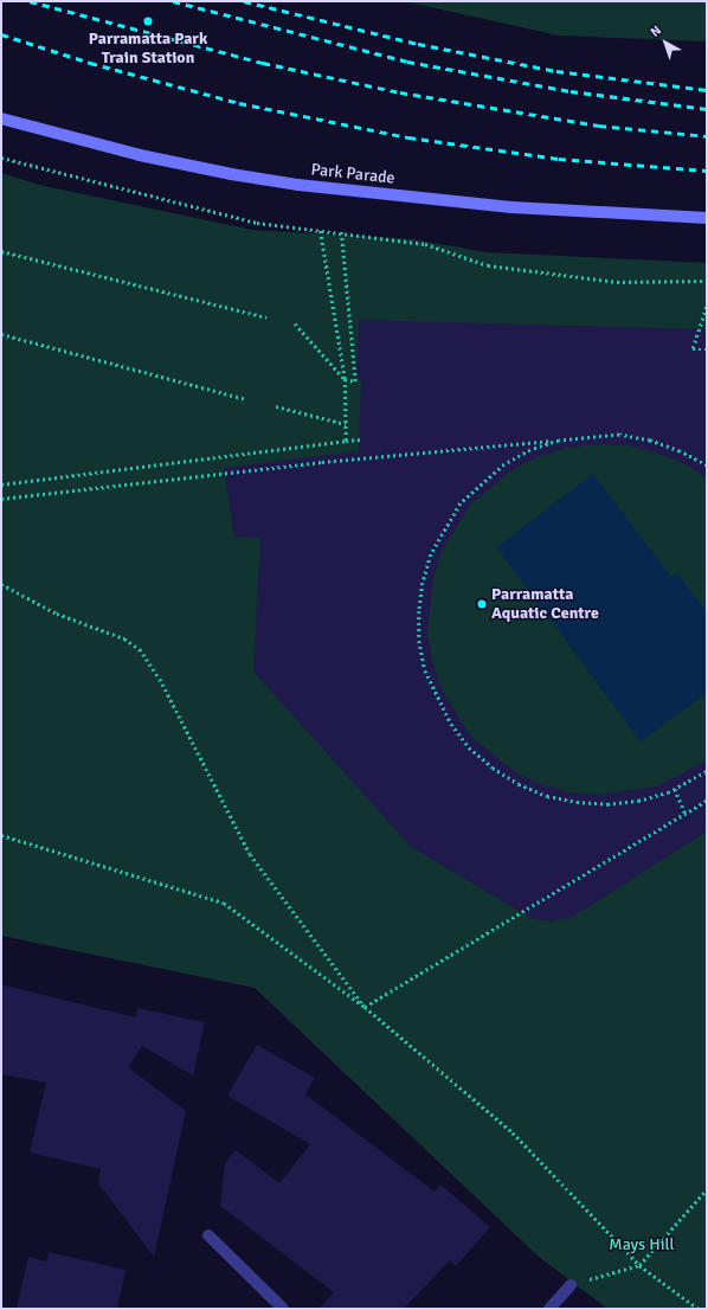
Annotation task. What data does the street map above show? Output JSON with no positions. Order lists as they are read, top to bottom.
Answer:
{
  "streets": {
    "street": ["Park Parade"]
  },
  "parks": ["Mays Hill"],
  "places": ["Parramatta Park Train Station", "Parramatta Aquatic Centre"],
  "north": "top left"
}
